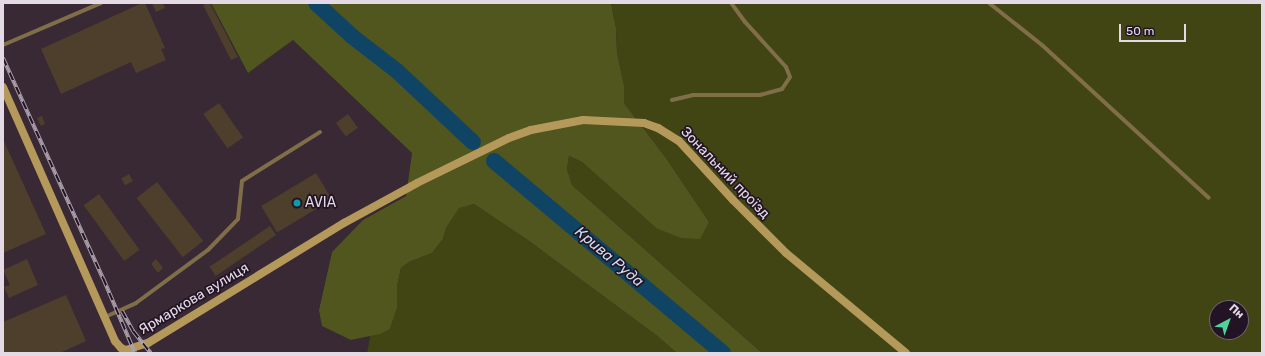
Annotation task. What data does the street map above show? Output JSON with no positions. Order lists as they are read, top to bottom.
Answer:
{
  "streets": {
    "street": ["Зональний проїзд", "Ярмаркова вулиця"]
  },
  "crossings": [
    ["Зональний проїзд", "Ярмаркова вулиця"]
  ],
  "water": ["Крива Руда"],
  "places": ["AVIA"],
  "scale_bar": "50 m",
  "north": "top right"
}
